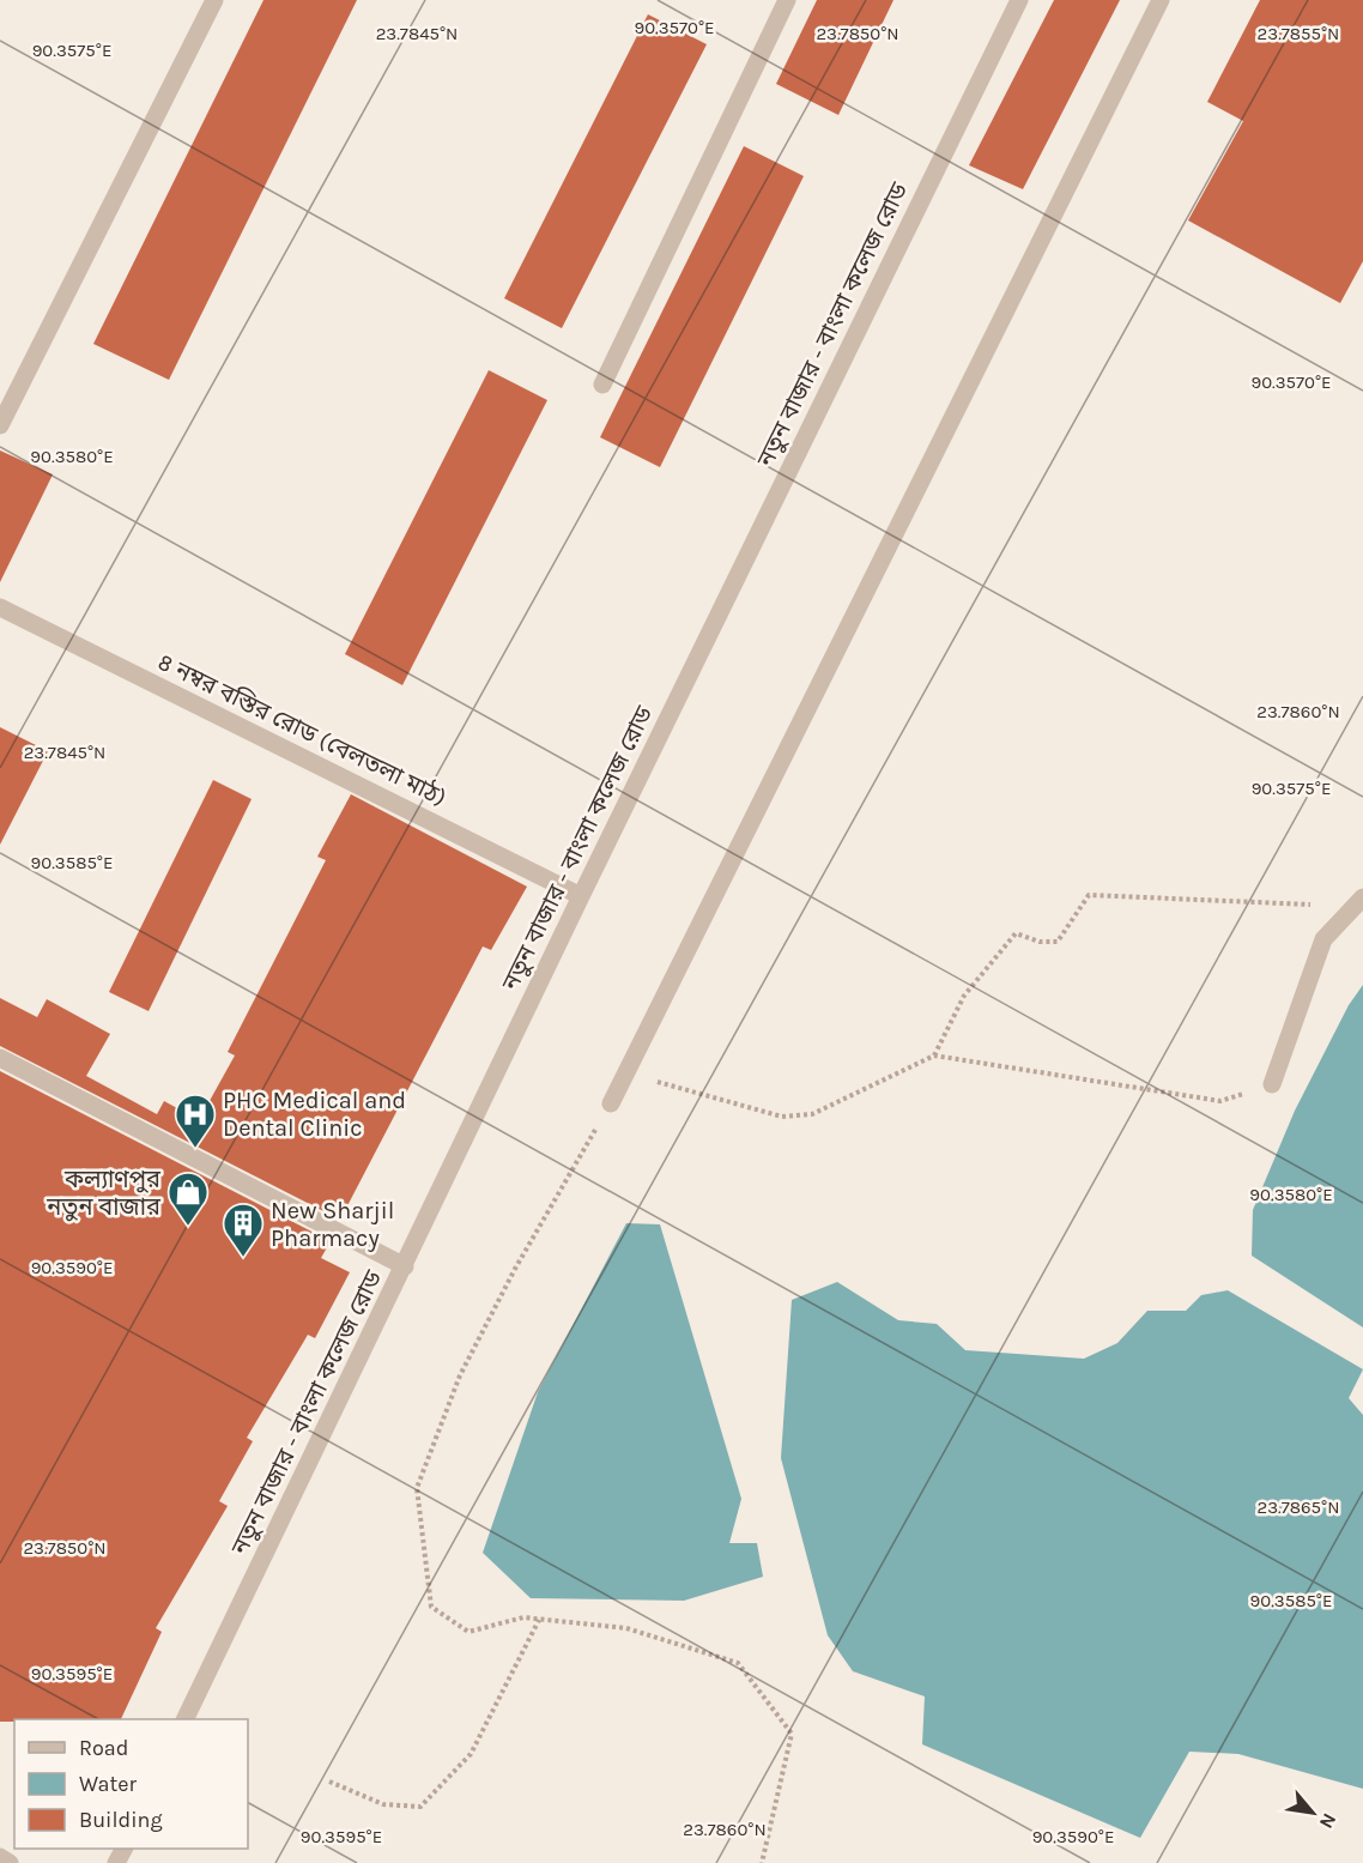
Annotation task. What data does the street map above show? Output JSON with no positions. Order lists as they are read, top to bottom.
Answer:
{
  "streets": {
    "street": ["নতুন বাজার - বাংলা কলেজ রোড", "৪ নম্বর বস্তির রোড (বেলতলা মাঠ)"]
  },
  "crossings": [
    ["নতুন বাজার - বাংলা কলেজ রোড", "৪ নম্বর বস্তির রোড (বেলতলা মাঠ)"]
  ],
  "places": {
    "hospital": ["PHC Medical and Dental Clinic"],
    "shop": ["কল্যাণপুর নতুন বাজার"],
    "building": ["New Sharjil Pharmacy"]
  },
  "legend": ["Road", "Water", "Building"],
  "north": "bottom right",
  "coordinates": [
    "90.3570°E",
    "23.7845°N",
    "23.7850°N",
    "23.7855°N",
    "90.3575°E",
    "90.3580°E",
    "23.7860°N",
    "90.3585°E",
    "90.3590°E",
    "23.7865°N",
    "90.3595°E"
  ]
}
